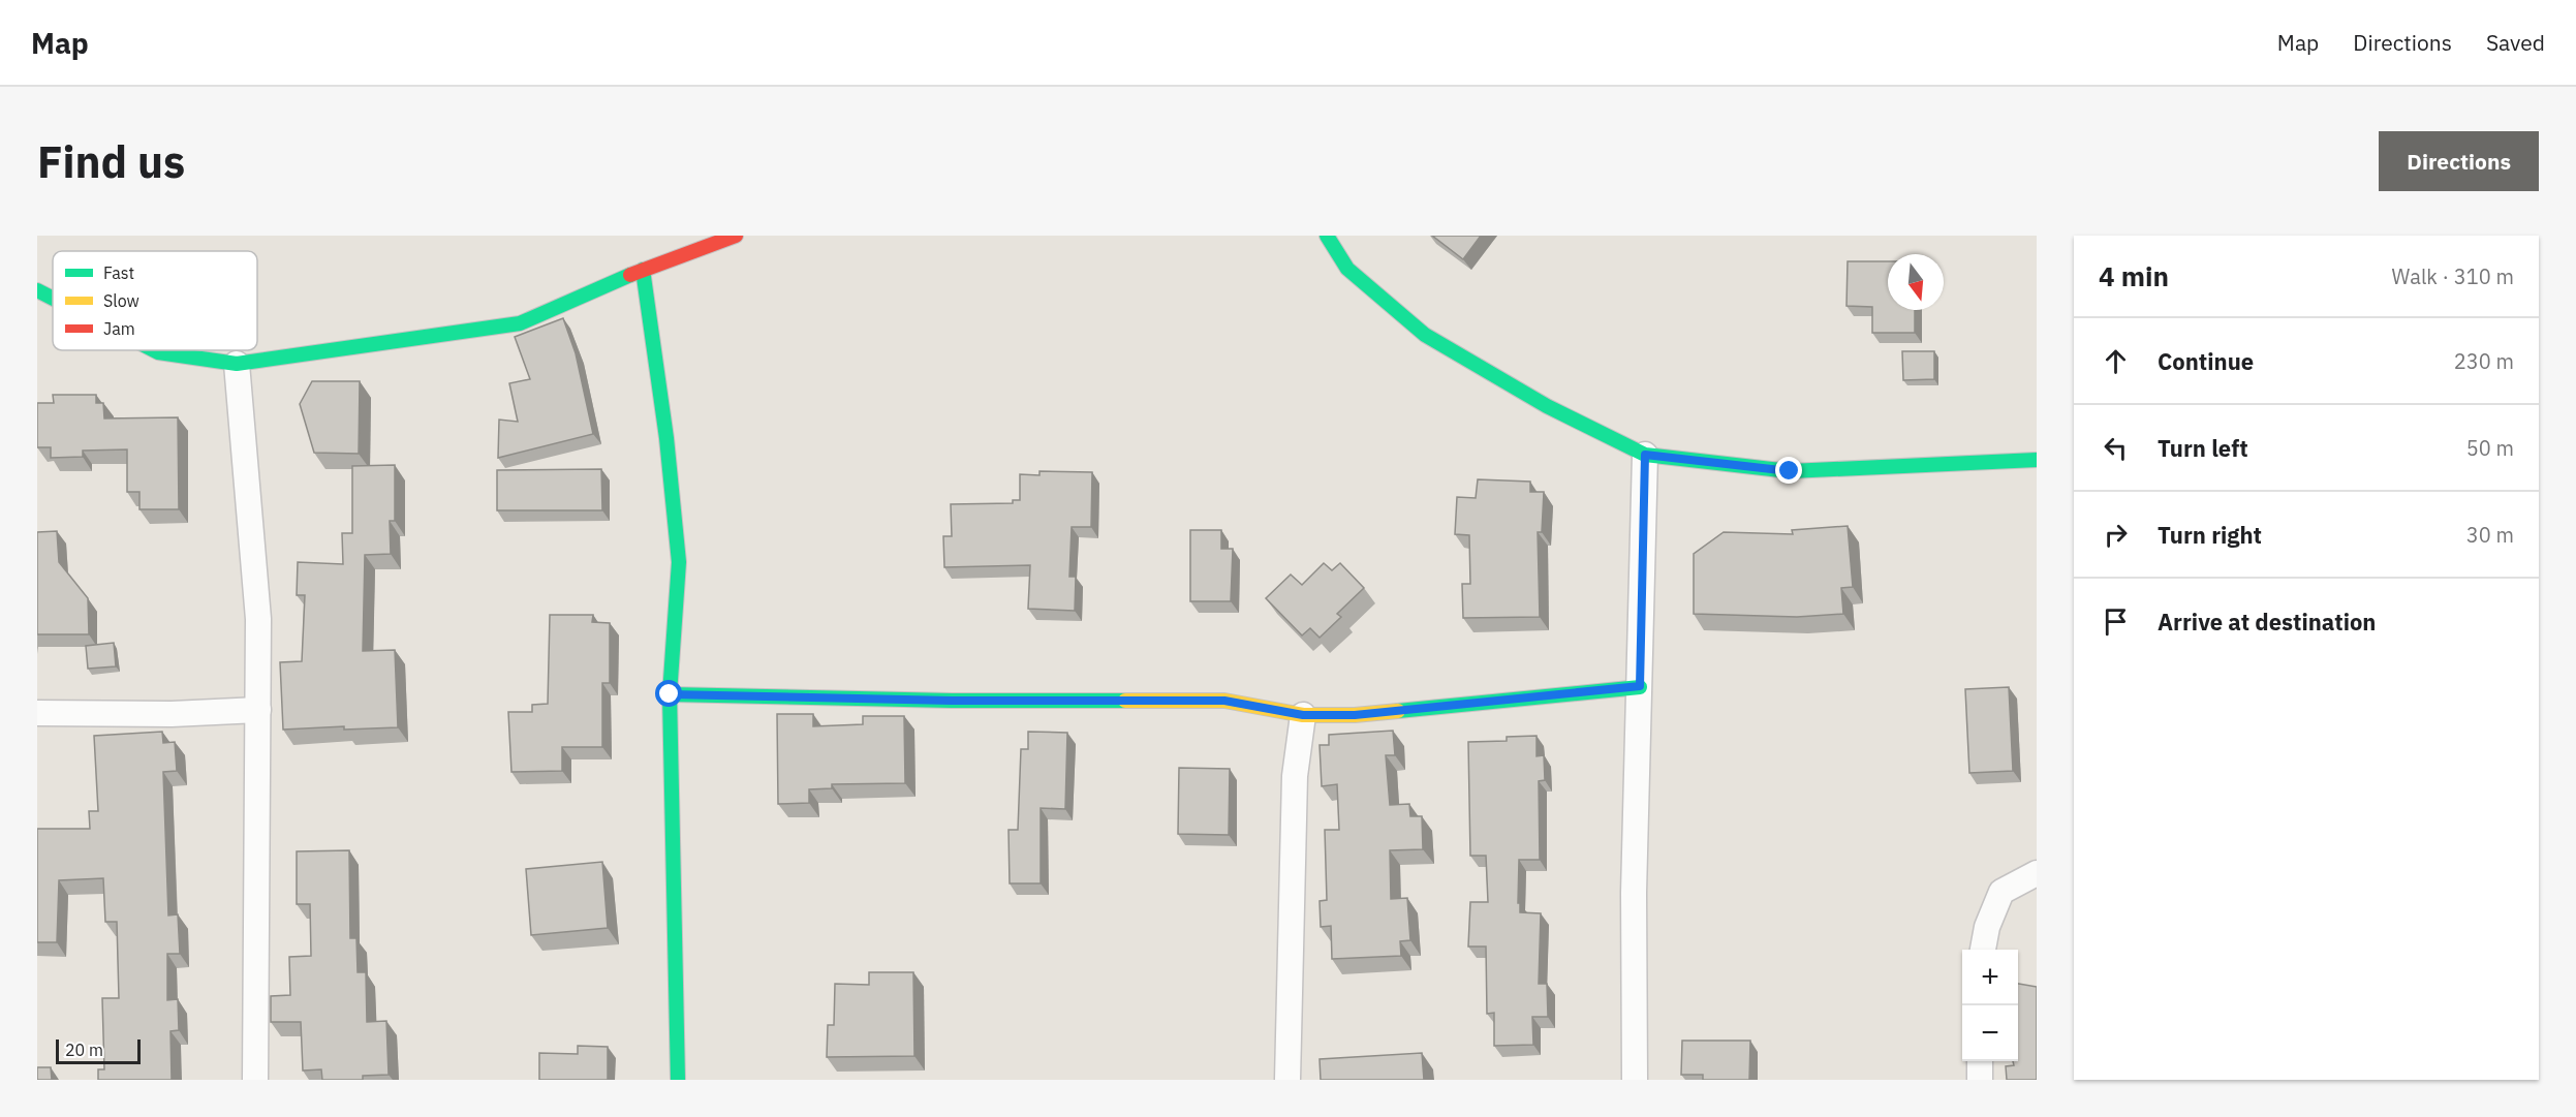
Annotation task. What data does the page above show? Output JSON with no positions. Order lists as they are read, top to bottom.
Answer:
{
  "legend": ["Fast", "Slow", "Jam"],
  "scale_bar": "20 m",
  "north": "bottom",
  "page": {
    "header": "Map",
    "nav": ["Map", "Directions", "Saved"],
    "buttons": "Directions",
    "title": "Find us",
    "heading": ["4 min", "Walk · 310 m"],
    "list": [
      ["Continue", "230 m"],
      ["Turn left", "50 m"],
      ["Turn right", "30 m"],
      "Arrive at destination"
    ],
    "map_buttons": ["+", "−"],
    "scale": "20 m"
  }
}
